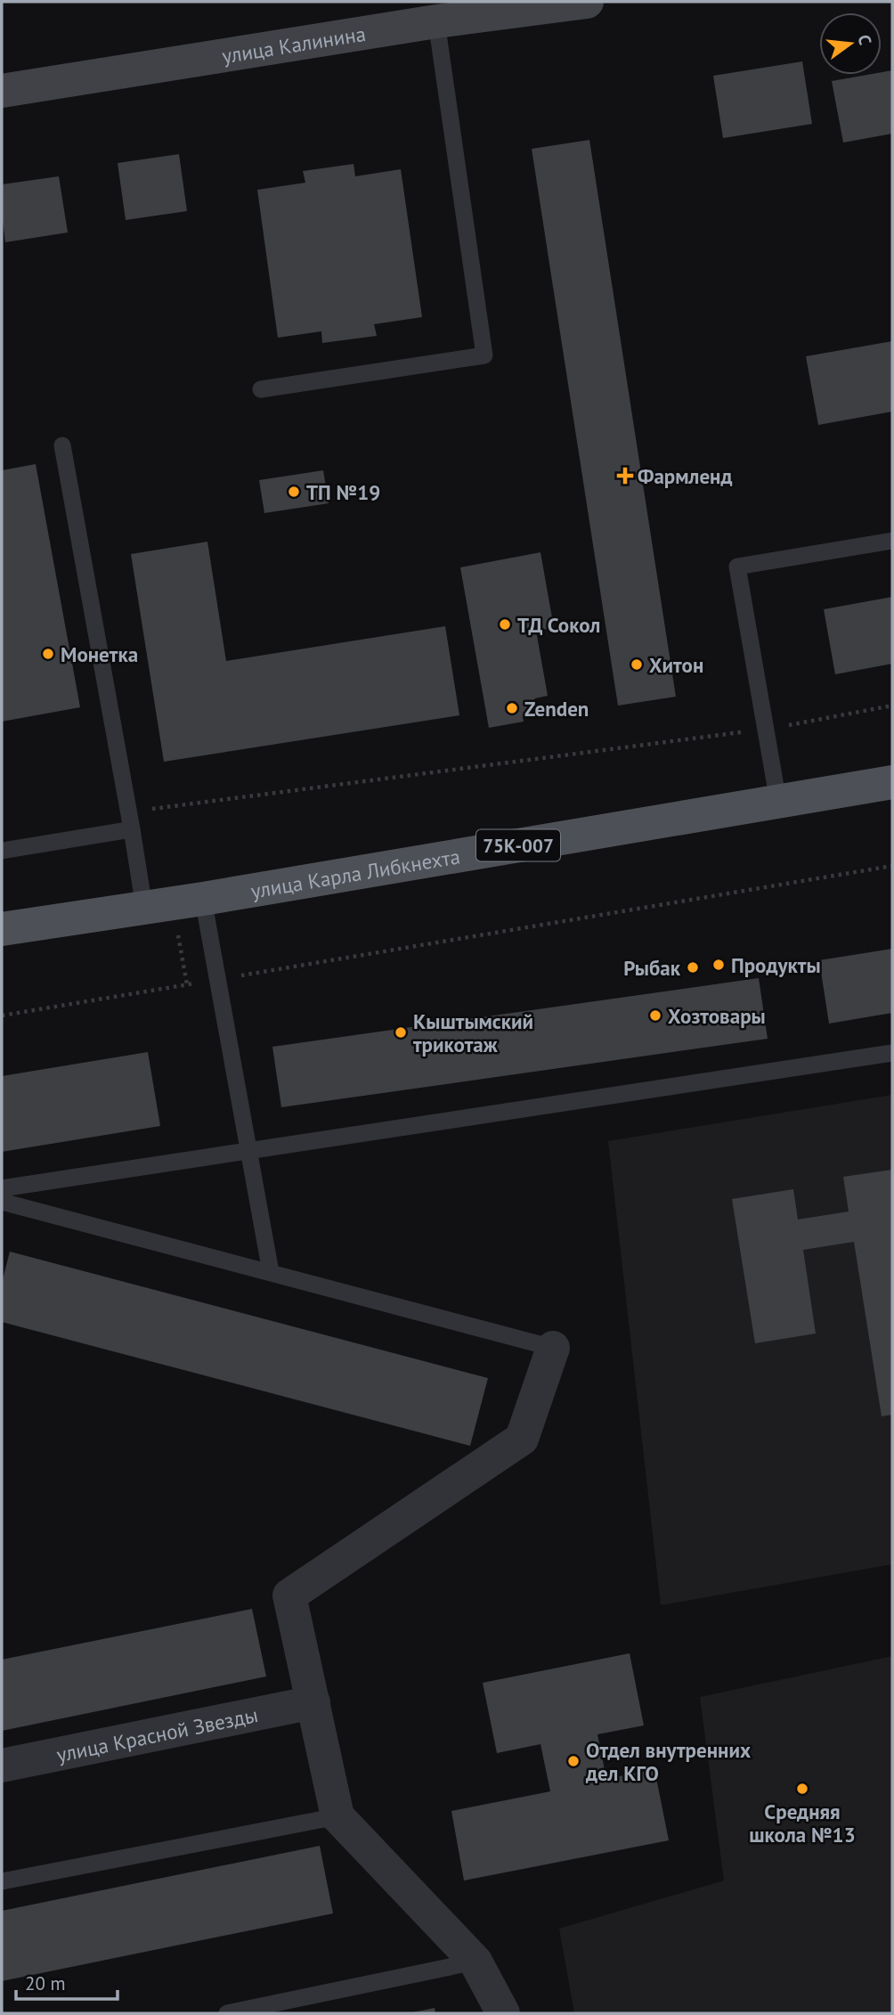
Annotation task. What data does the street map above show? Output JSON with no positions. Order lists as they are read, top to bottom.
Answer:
{
  "streets": {
    "main road": ["75К-007", "улица Карла Либкнехта"],
    "street": ["улица Калинина", "улица Красной Звезды"]
  },
  "places": {
    "health": ["Фармленд"],
    "other": [
      "ТП №19",
      "ТД Сокол",
      "Монетка",
      "Хитон",
      "Zenden",
      "Продукты",
      "Рыбак",
      "Хозтовары",
      "Кыштымский трикотаж",
      "Отдел внутренних дел КГО",
      "Средняя школа №13"
    ]
  },
  "scale_bar": "20 m",
  "north": "right"
}
